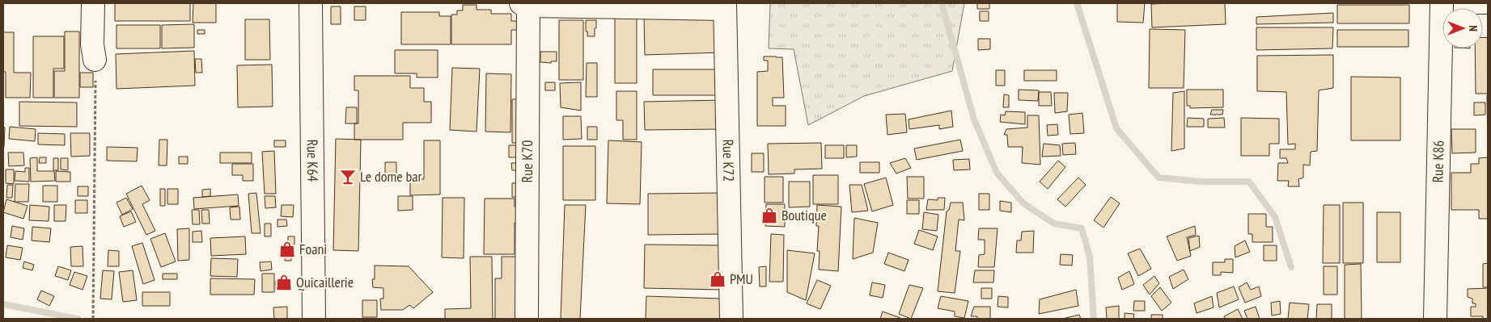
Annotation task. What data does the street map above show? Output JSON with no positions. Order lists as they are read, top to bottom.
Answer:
{
  "streets": {
    "street": [
      "Rue K64",
      "Rue K70",
      "Rue K72",
      "Rue K86"
    ]
  },
  "places": {
    "bar": ["Le dome bar"],
    "shop": [
      "Boutique",
      "Foani",
      "PMU",
      "Quicaillerie"
    ]
  },
  "north": "right"
}
